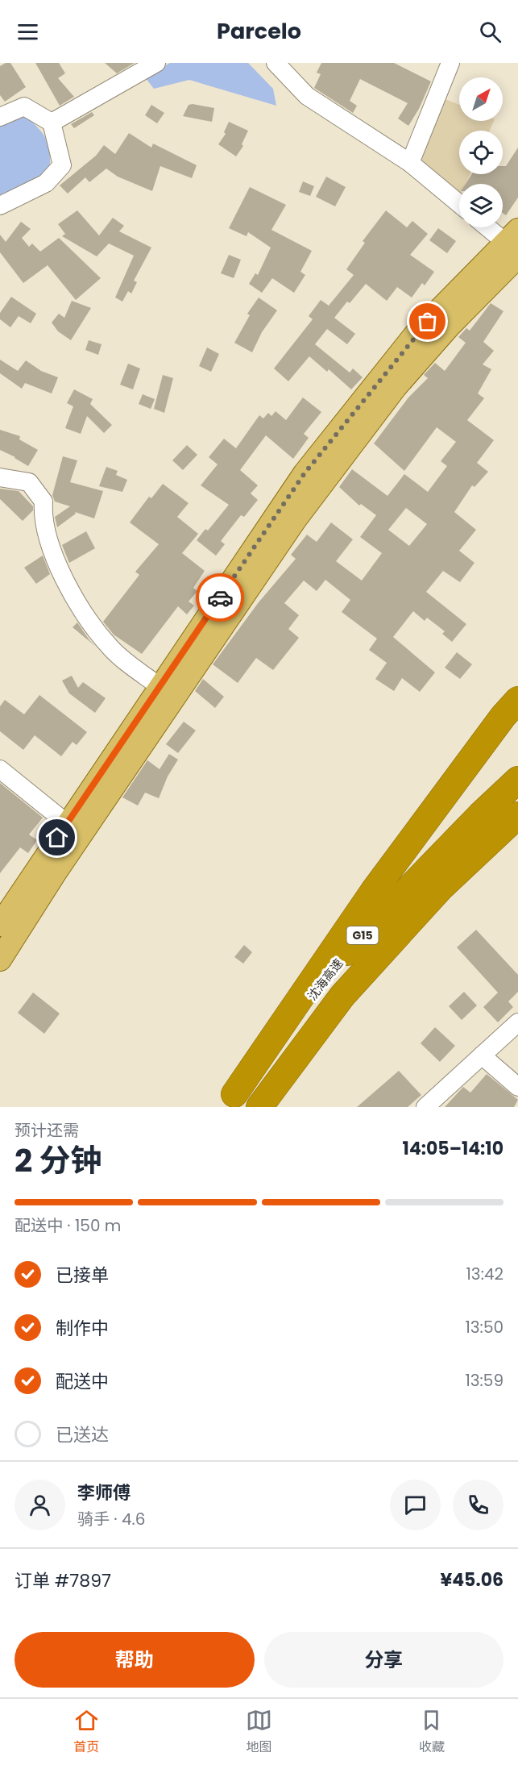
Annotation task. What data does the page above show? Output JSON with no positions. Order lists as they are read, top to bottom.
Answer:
{
  "streets": {
    "highway": ["G15", "沈海高速"]
  },
  "north": "top right",
  "page": {
    "header": "Parcelo",
    "heading": ["2 分钟", "预计还需", "14:05–14:10"],
    "panel": [
      "李师傅",
      "骑手 · 4.6",
      "订单 #7897",
      "¥45.06"
    ],
    "bar": "配送中 · 150 m",
    "list": [
      ["已接单", "13:42"],
      ["制作中", "13:50"],
      ["配送中", "13:59"],
      "已送达"
    ],
    "buttons": ["帮助", "分享"],
    "tabs": ["首页", "地图", "收藏"]
  }
}
